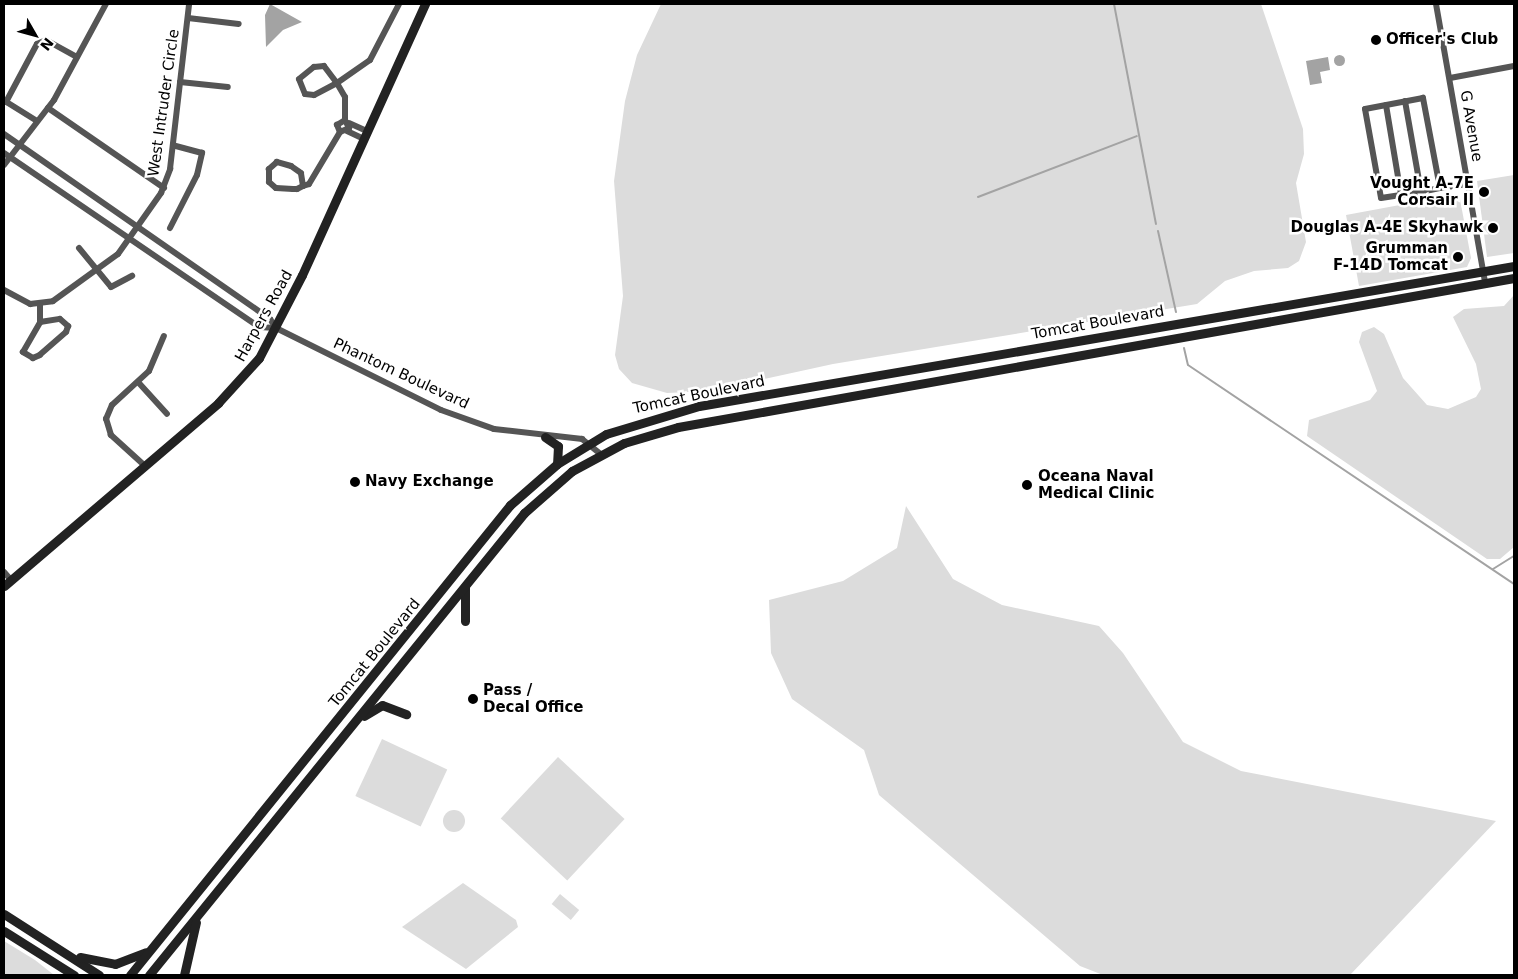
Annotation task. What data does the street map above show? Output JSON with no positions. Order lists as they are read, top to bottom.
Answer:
{
  "streets": {
    "main road": ["Harpers Road", "Tomcat Boulevard"],
    "street": ["West Intruder Circle", "G Avenue", "Phantom Boulevard"]
  },
  "crossings": [
    ["West Intruder Circle", "Phantom Boulevard"],
    ["G Avenue", "Tomcat Boulevard"],
    ["Harpers Road", "Phantom Boulevard"],
    ["Tomcat Boulevard", "Phantom Boulevard"]
  ],
  "places": [
    "Officer's Club",
    "Vought A-7E Corsair II",
    "Douglas A-4E Skyhawk",
    "Grumman F-14D Tomcat",
    "Navy Exchange",
    "Oceana Naval Medical Clinic",
    "Pass / Decal Office"
  ],
  "north": "bottom right"
}
